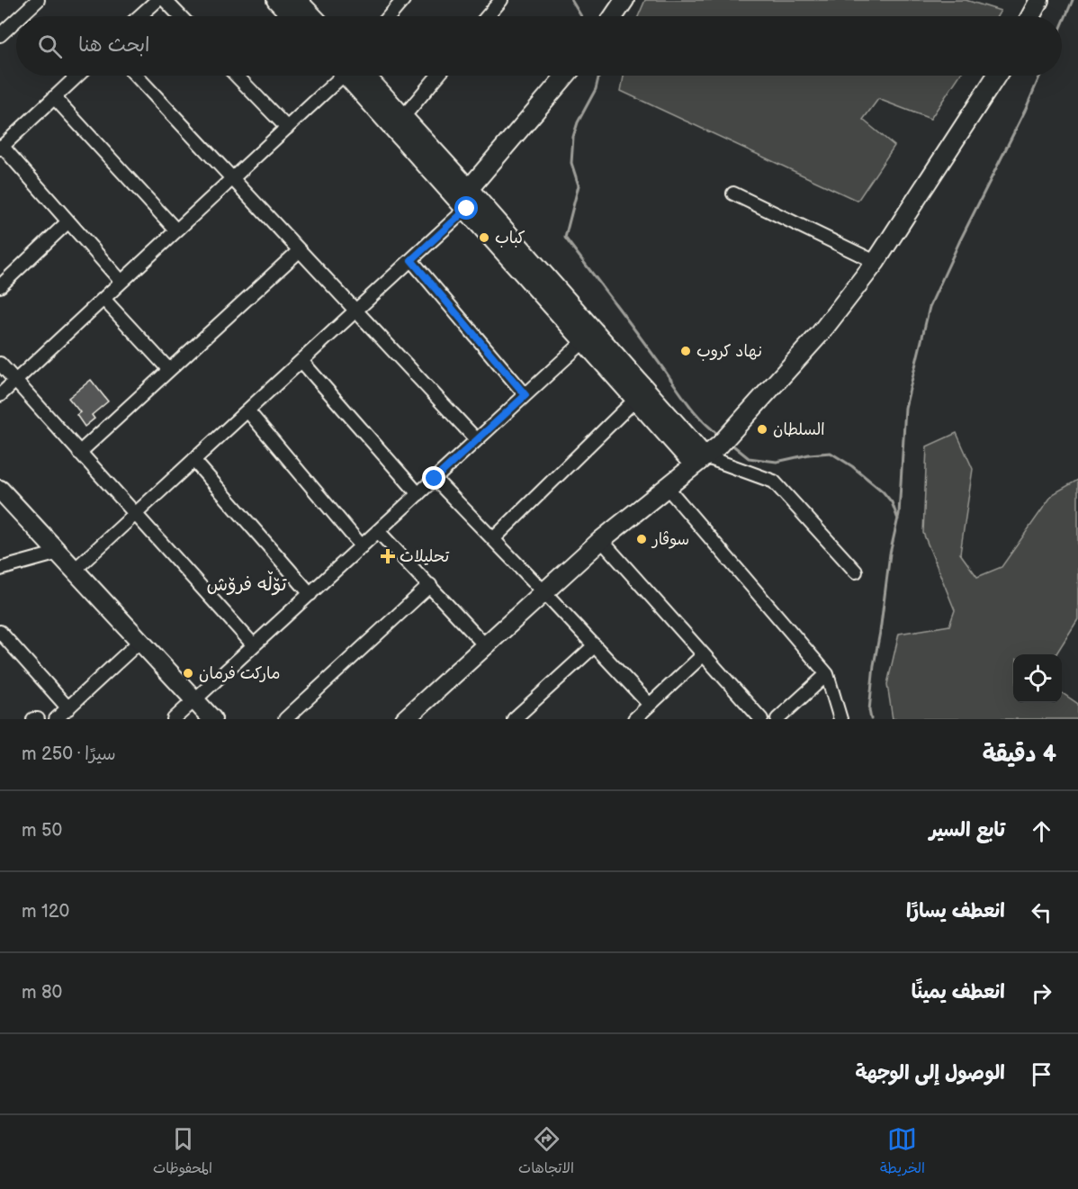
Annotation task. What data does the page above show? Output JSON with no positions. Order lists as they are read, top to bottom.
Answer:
{
  "districts": ["تۆڵە فرۆش"],
  "places": {
    "other": [
      "كباب",
      "نهاد كروب",
      "السلطان",
      "سوڤار",
      "مارکت فرمان"
    ],
    "health": ["تحلیلات"]
  },
  "page": {
    "search": "ابحث هنا",
    "heading": ["4 دقيقة", "سيرًا · 250 m"],
    "list": [
      ["تابع السير", "50 m"],
      ["انعطف يسارًا", "120 m"],
      ["انعطف يمينًا", "80 m"],
      "الوصول إلى الوجهة"
    ],
    "nav": ["الخريطة", "الاتجاهات", "المحفوظات"]
  }
}
